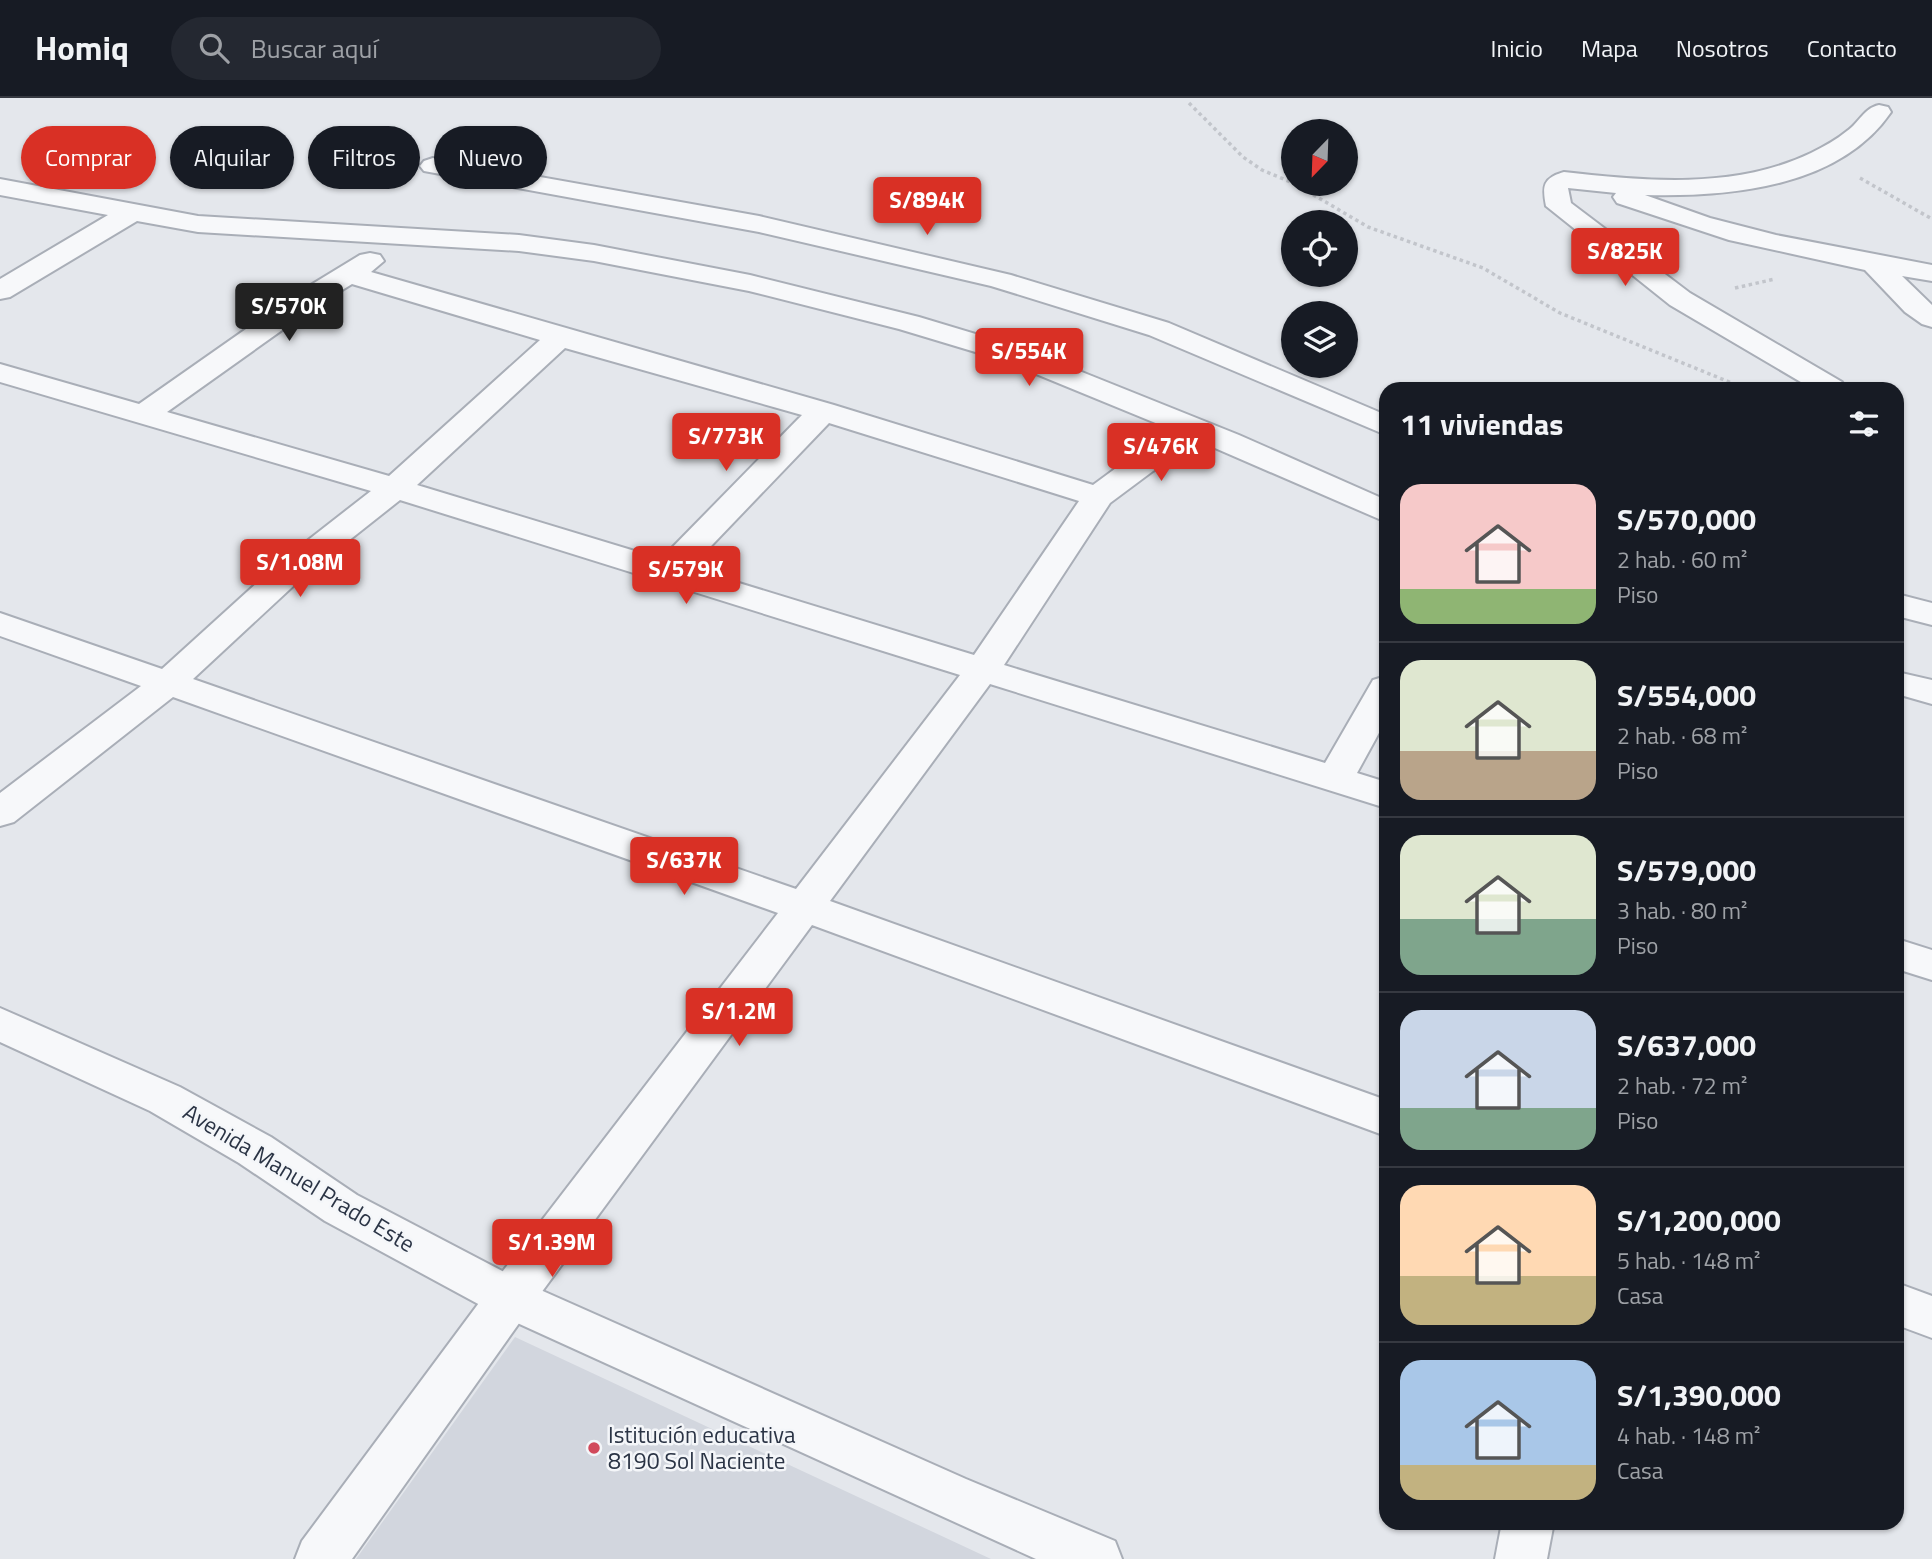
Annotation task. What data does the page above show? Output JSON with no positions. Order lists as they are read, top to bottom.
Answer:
{
  "streets": {
    "street": ["Avenida Manuel Prado Este"]
  },
  "places": ["Istitución educativa 8190 Sol Naciente"],
  "north": "bottom left",
  "page": {
    "header": "Homiq",
    "search": "Buscar aquí",
    "nav": [
      "Inicio",
      "Mapa",
      "Nosotros",
      "Contacto"
    ],
    "chip": [
      "Comprar",
      "Alquilar",
      "Filtros",
      "Nuevo"
    ],
    "price": [
      "S/894K",
      "S/825K",
      "S/570K",
      "S/554K",
      "S/773K",
      "S/476K",
      "S/1.08M",
      "S/579K",
      "S/637K",
      "S/1.2M",
      "S/1.39M"
    ],
    "heading": "11 viviendas",
    "list": [
      {
        "name": "S/570,000",
        "note": "2 hab. · 60 m² · Piso"
      },
      {
        "name": "S/554,000",
        "note": "2 hab. · 68 m² · Piso"
      },
      {
        "name": "S/579,000",
        "note": "3 hab. · 80 m² · Piso"
      },
      {
        "name": "S/637,000",
        "note": "2 hab. · 72 m² · Piso"
      },
      {
        "name": "S/1,200,000",
        "note": "5 hab. · 148 m² · Casa"
      },
      {
        "name": "S/1,390,000",
        "note": "4 hab. · 148 m² · Casa"
      }
    ]
  }
}
